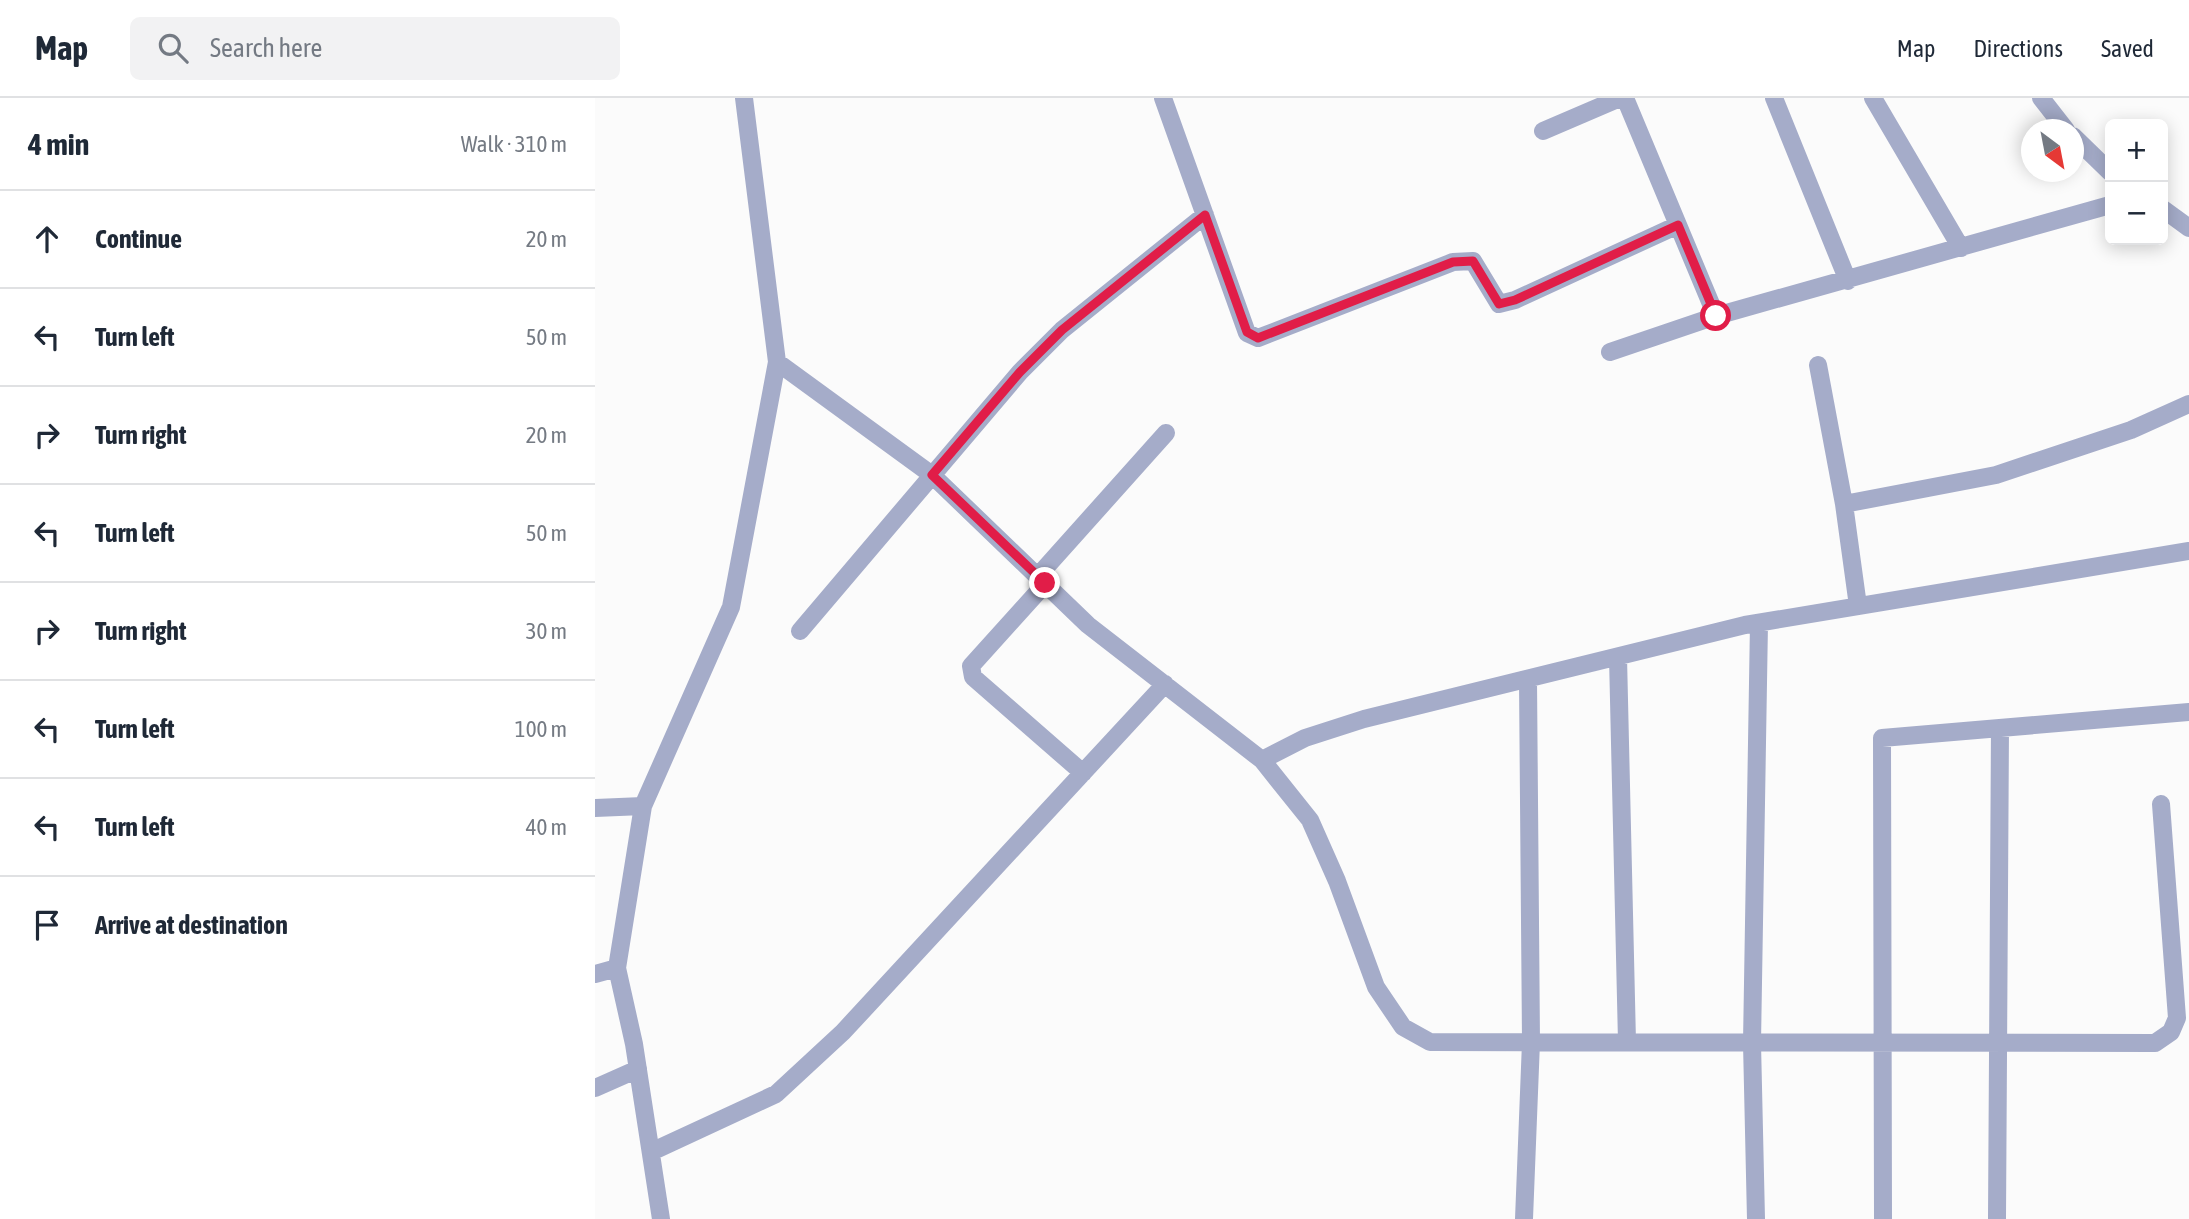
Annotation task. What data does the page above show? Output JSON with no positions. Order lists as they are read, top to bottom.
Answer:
{
  "north": "bottom right",
  "page": {
    "header": "Map",
    "search": "Search here",
    "nav": ["Map", "Directions", "Saved"],
    "heading": ["4 min", "Walk · 310 m"],
    "map_buttons": ["+", "−"],
    "list": [
      ["Continue", "20 m"],
      ["Turn left", "50 m"],
      ["Turn right", "20 m"],
      ["Turn left", "50 m"],
      ["Turn right", "30 m"],
      ["Turn left", "100 m"],
      ["Turn left", "40 m"],
      "Arrive at destination"
    ]
  }
}
